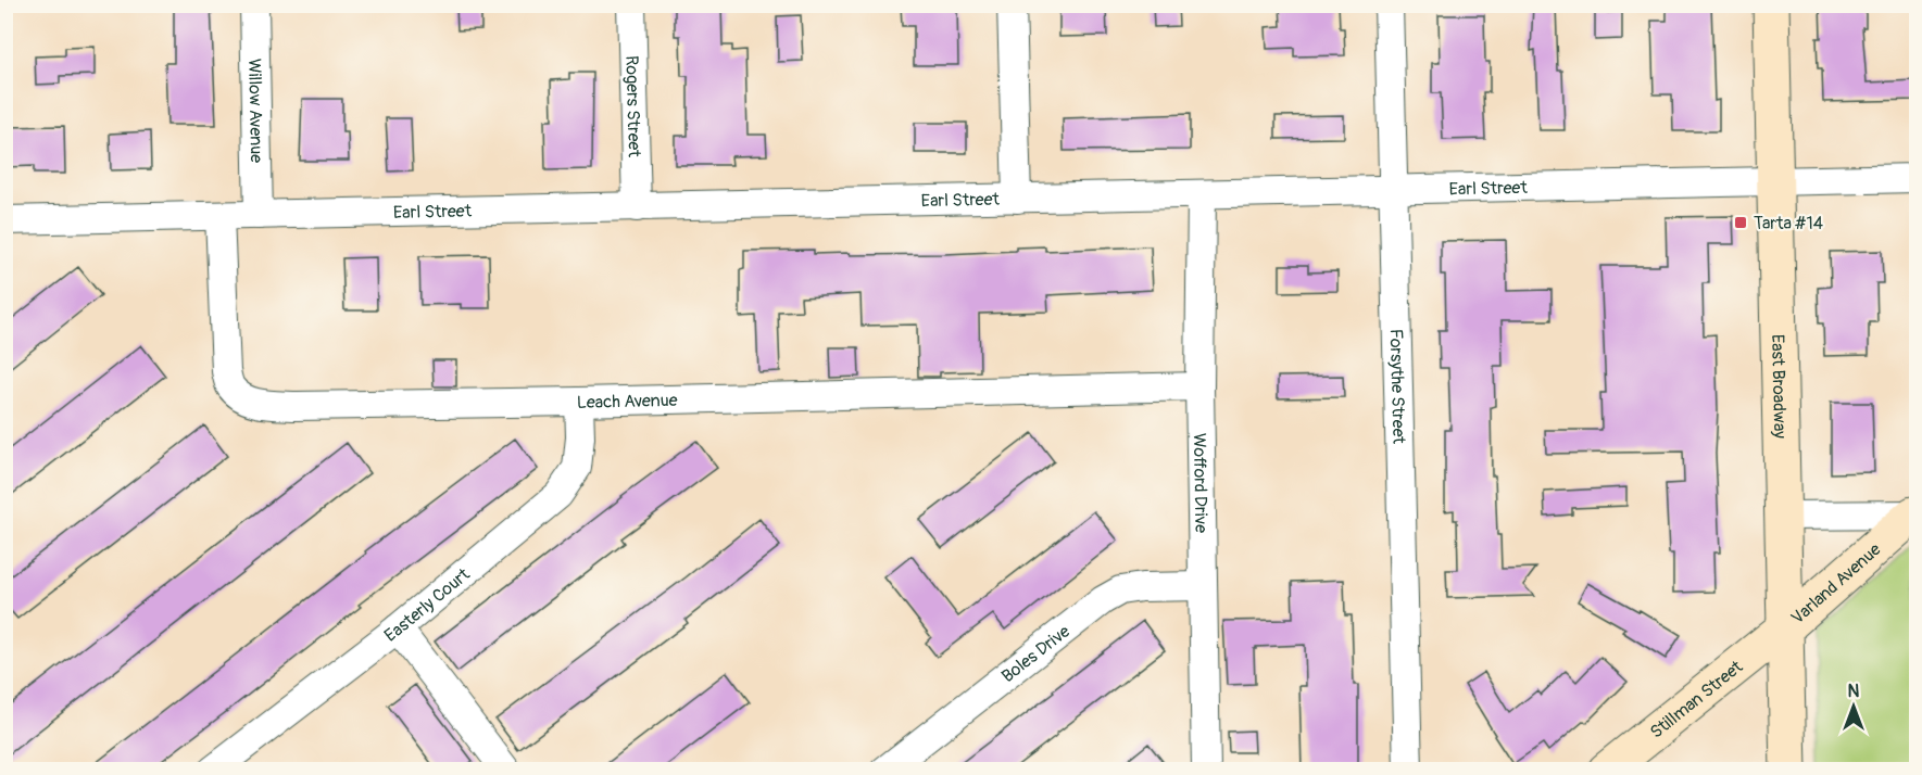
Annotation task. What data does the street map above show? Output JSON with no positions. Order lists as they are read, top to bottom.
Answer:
{
  "streets": {
    "street": [
      "Rogers Street",
      "Willow Avenue",
      "Earl Street",
      "Forsythe Street",
      "East Broadway",
      "Leach Avenue",
      "Wofford Drive",
      "Varland Avenue",
      "Easterly Court",
      "Boles Drive",
      "Stillman Street"
    ]
  },
  "crossings": [
    ["Rogers Street", "Earl Street"],
    ["Willow Avenue", "Earl Street"],
    ["Earl Street", "Forsythe Street"],
    ["Earl Street", "East Broadway"],
    ["Earl Street", "Leach Avenue"],
    ["Earl Street", "Wofford Drive"],
    ["East Broadway", "Varland Avenue"],
    ["East Broadway", "Stillman Street"],
    ["Leach Avenue", "Wofford Drive"],
    ["Leach Avenue", "Easterly Court"],
    ["Wofford Drive", "Boles Drive"],
    ["Varland Avenue", "Stillman Street"]
  ],
  "places": {
    "transit": ["Tarta #14"]
  },
  "north": "top"
}
